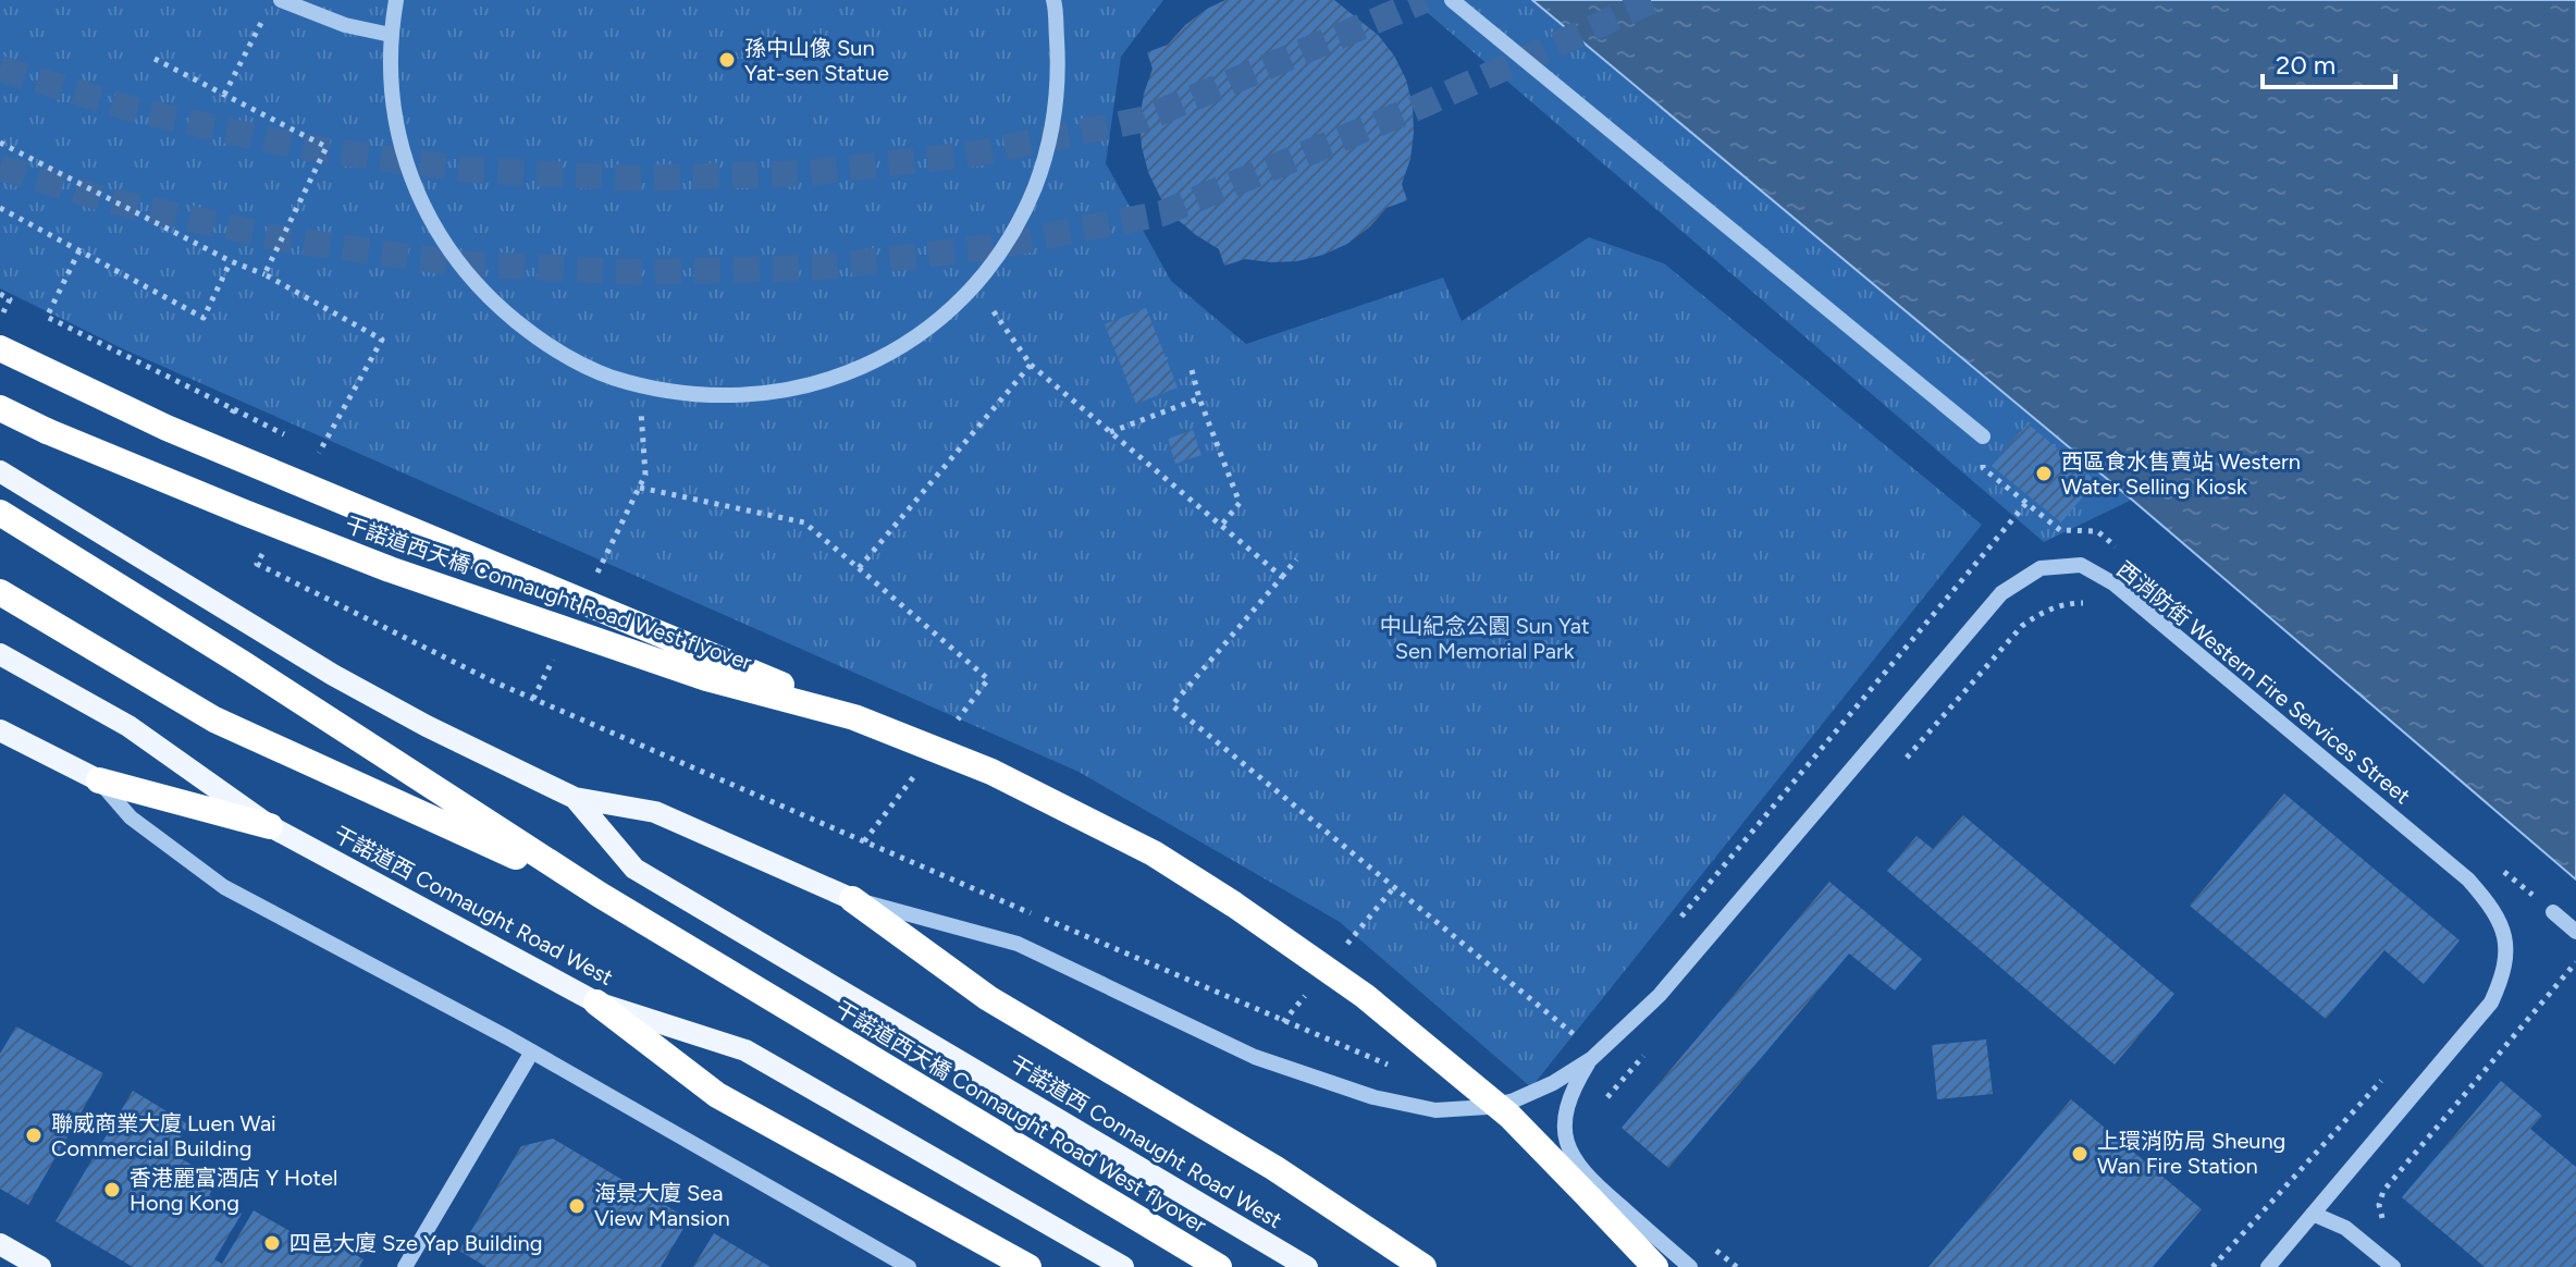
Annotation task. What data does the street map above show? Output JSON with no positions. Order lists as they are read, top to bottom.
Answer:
{
  "streets": {
    "highway": ["干諾道西天橋 Connaught Road West flyover"],
    "main road": ["干諾道西 Connaught Road West"],
    "street": ["西消防街 Western Fire Services Street"]
  },
  "crossings": [
    ["西消防街 Western Fire Services Street", "干諾道西 Connaught Road West"]
  ],
  "parks": ["中山紀念公園 Sun Yat Sen Memorial Park"],
  "places": [
    "孫中山像 Sun Yat-sen Statue",
    "西區食水售賣站 Western Water Selling Kiosk",
    "聯威商業大廈 Luen Wai Commercial Building",
    "上環消防局 Sheung Wan Fire Station",
    "香港麗富酒店 Y Hotel Hong Kong",
    "海景大廈 Sea View Mansion",
    "四邑大廈 Sze Yap Building"
  ],
  "scale_bar": "20 m"
}
